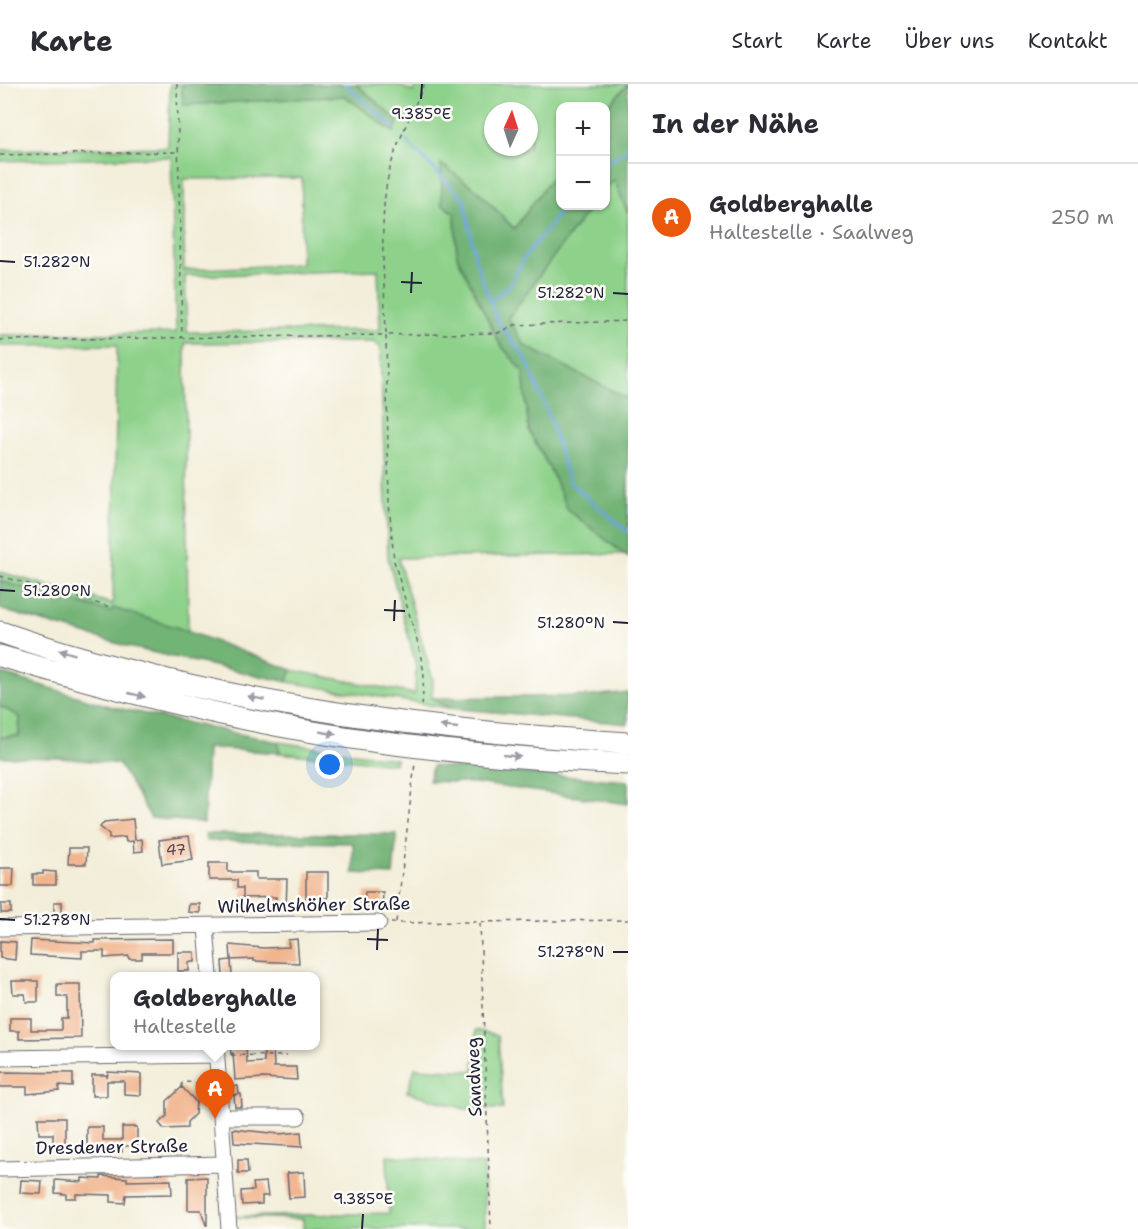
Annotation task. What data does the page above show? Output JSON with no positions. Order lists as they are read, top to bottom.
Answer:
{
  "streets": {
    "street": ["Wilhelmshöher Straße", "Dresdener Straße"],
    "path": ["Sandweg"]
  },
  "crossings": [
    ["Wilhelmshöher Straße", "Sandweg"]
  ],
  "house_numbers": ["47"],
  "north": "top",
  "page": {
    "header": "Karte",
    "nav": [
      "Start",
      "Karte",
      "Über uns",
      "Kontakt"
    ],
    "heading": "In der Nähe",
    "map_buttons": ["+", "−"],
    "list": [
      {
        "mark": "A",
        "name": "Goldberghalle",
        "note": "Haltestelle · Saalweg",
        "value": "250 m"
      }
    ],
    "popup": ["Goldberghalle", "Haltestelle"],
    "pins": "A"
  },
  "coordinates": [
    "9.385°E",
    "51.282°N",
    "51.280°N",
    "51.278°N"
  ]
}
